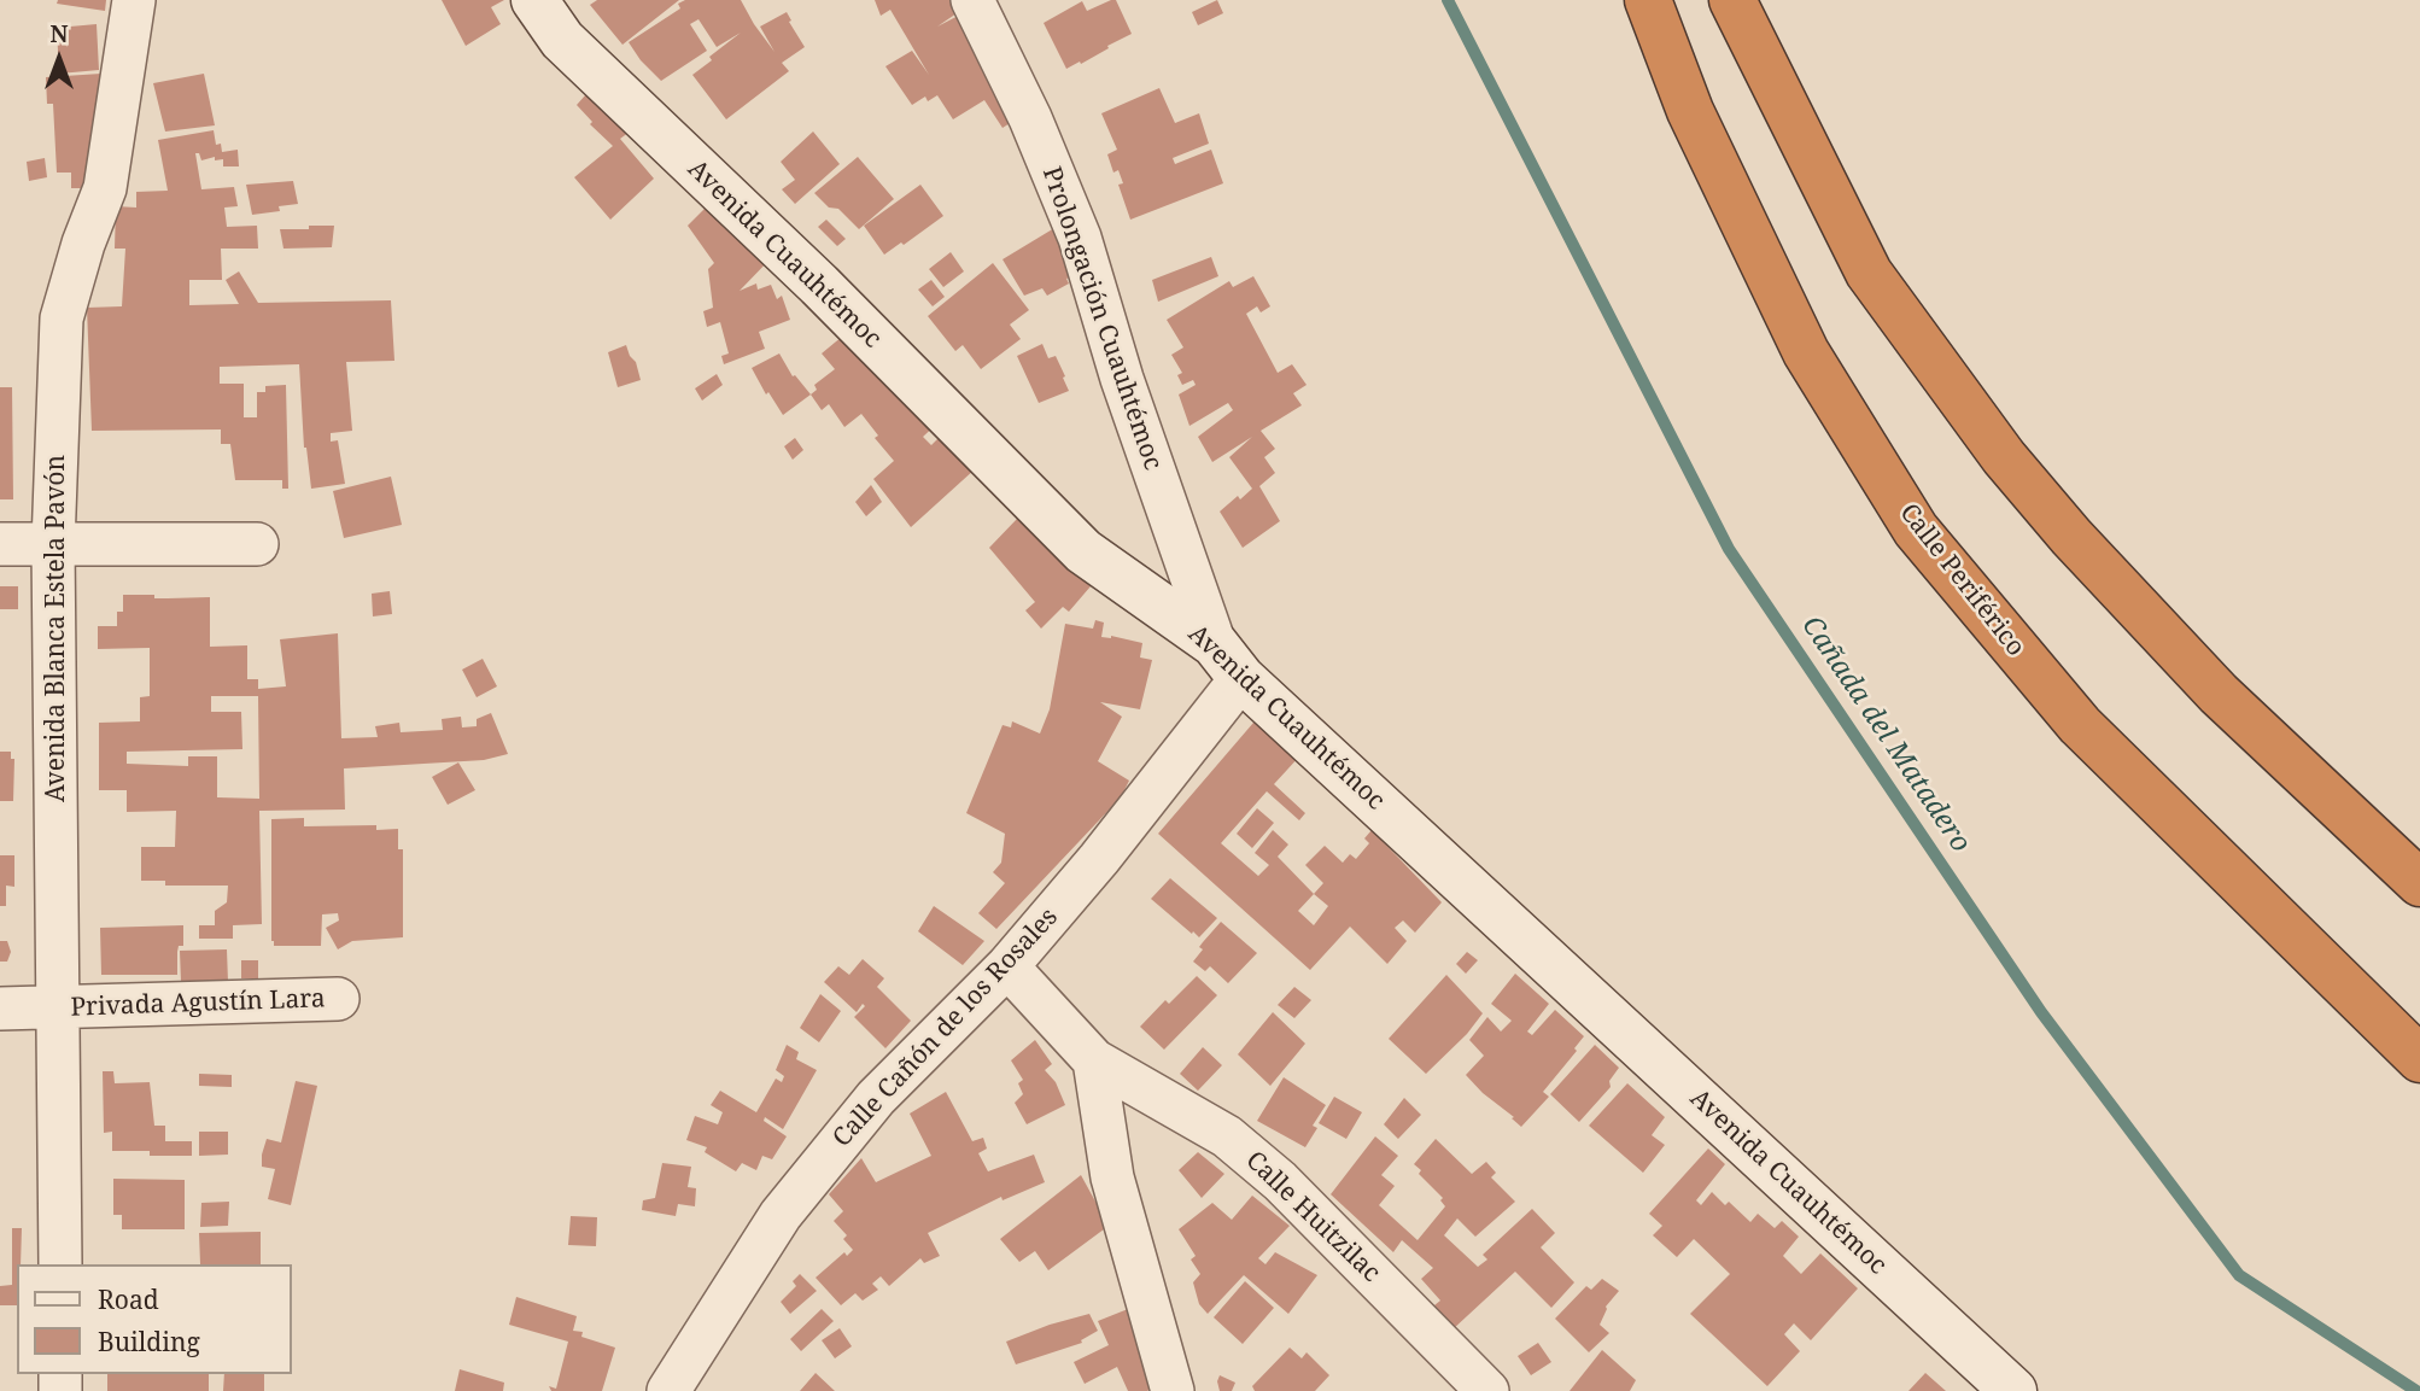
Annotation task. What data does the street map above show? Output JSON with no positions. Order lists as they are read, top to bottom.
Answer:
{
  "streets": {
    "highway": ["Calle Periférico"],
    "street": [
      "Avenida Cuauhtémoc",
      "Prolongación Cuauhtémoc",
      "Avenida Blanca Estela Pavón",
      "Privada Agustín Lara",
      "Calle Cañón de los Rosales",
      "Calle Huitzilac"
    ]
  },
  "crossings": [
    ["Avenida Cuauhtémoc", "Prolongación Cuauhtémoc"],
    ["Avenida Cuauhtémoc", "Calle Cañón de los Rosales"],
    ["Prolongación Cuauhtémoc", "Calle Cañón de los Rosales"],
    ["Avenida Blanca Estela Pavón", "Privada Agustín Lara"],
    ["Calle Cañón de los Rosales", "Calle Huitzilac"]
  ],
  "water": ["Cañada del Matadero"],
  "legend": ["Road", "Building"],
  "north": "top"
}
